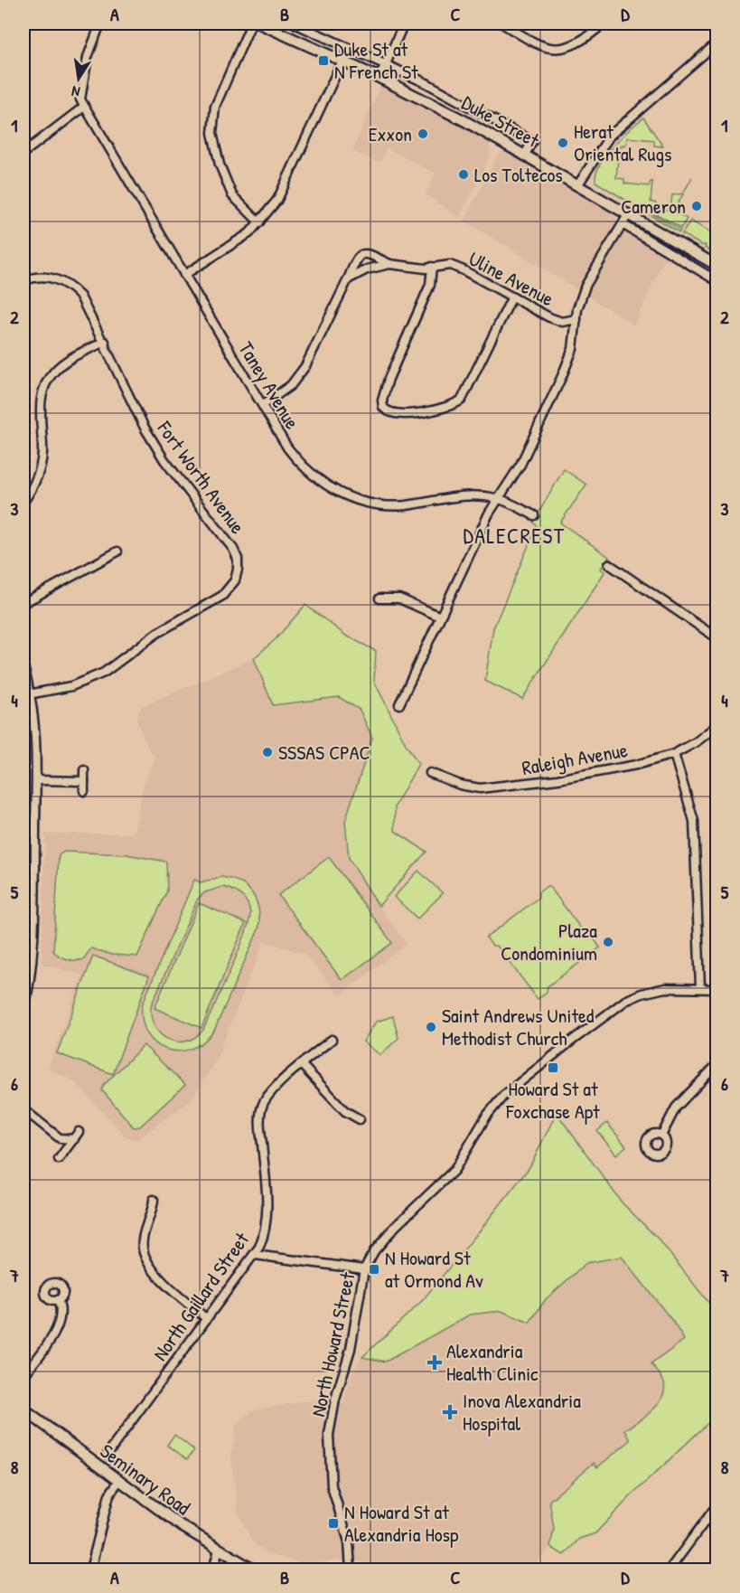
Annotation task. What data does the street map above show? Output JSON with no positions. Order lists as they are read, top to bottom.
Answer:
{
  "streets": {
    "main road": ["Duke Street", "Seminary Road"],
    "street": [
      "Uline Avenue",
      "Taney Avenue",
      "Fort Worth Avenue",
      "Raleigh Avenue",
      "North Gaillard Street",
      "North Howard Street"
    ]
  },
  "districts": ["DALECREST"],
  "places": {
    "transit": [
      "Duke St at N French St",
      "Howard St at Foxchase Apt",
      "N Howard St at Ormond Av",
      "N Howard St at Alexandria Hosp"
    ],
    "other": [
      "Exxon",
      "Herat Oriental Rugs",
      "Los Toltecos",
      "Cameron",
      "SSSAS CPAC",
      "Plaza Condominium",
      "Saint Andrews United Methodist Church"
    ],
    "health": ["Alexandria Health Clinic", "Inova Alexandria Hospital"]
  },
  "north": "bottom",
  "grid": {
    "columns": [
      "A",
      "B",
      "C",
      "D"
    ],
    "rows": [
      "1",
      "2",
      "3",
      "4",
      "5",
      "6",
      "7",
      "8"
    ]
  }
}
